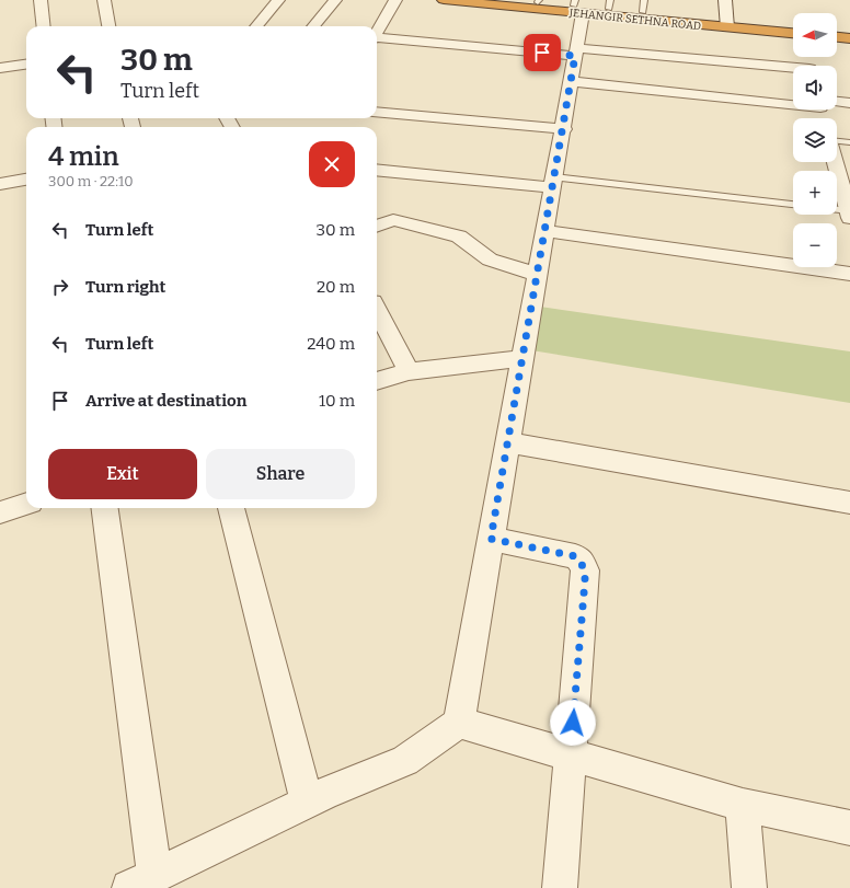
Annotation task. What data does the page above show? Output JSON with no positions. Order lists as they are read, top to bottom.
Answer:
{
  "streets": {
    "highway": ["JEHANGIR SETHNA ROAD"]
  },
  "north": "left",
  "page": {
    "map_buttons": ["+", "−"],
    "turn": ["30 m", "Turn left"],
    "heading": ["4 min", "300 m · 22:10"],
    "list": [
      {
        "name": "Turn left",
        "value": "30 m"
      },
      {
        "name": "Turn right",
        "value": "20 m"
      },
      {
        "name": "Turn left",
        "value": "240 m"
      },
      {
        "name": "Arrive at destination",
        "value": "10 m"
      }
    ],
    "buttons": ["Exit", "Share"]
  }
}
